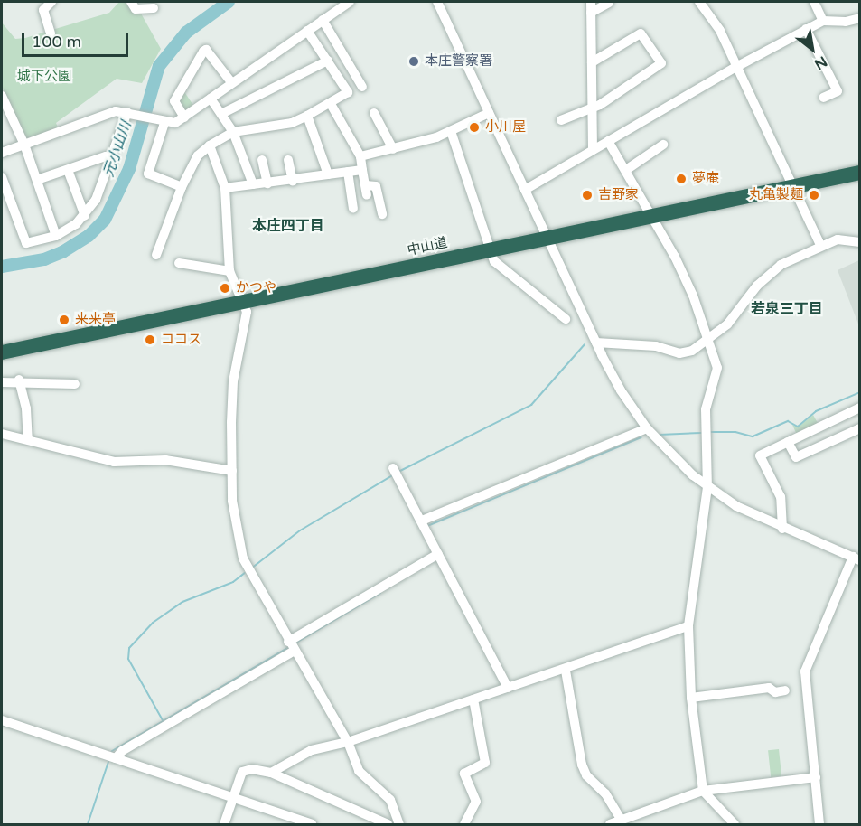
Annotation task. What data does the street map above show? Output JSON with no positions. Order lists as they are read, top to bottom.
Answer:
{
  "streets": {
    "highway": ["中山道"]
  },
  "districts": ["本庄四丁目", "若泉三丁目"],
  "water": ["元小山川"],
  "parks": ["城下公園"],
  "places": [
    "本庄警察署",
    "小川屋",
    "夢庵",
    "吉野家",
    "丸亀製麺",
    "かつや",
    "来来亭",
    "ココス"
  ],
  "scale_bar": "100 m",
  "north": "bottom right"
}
